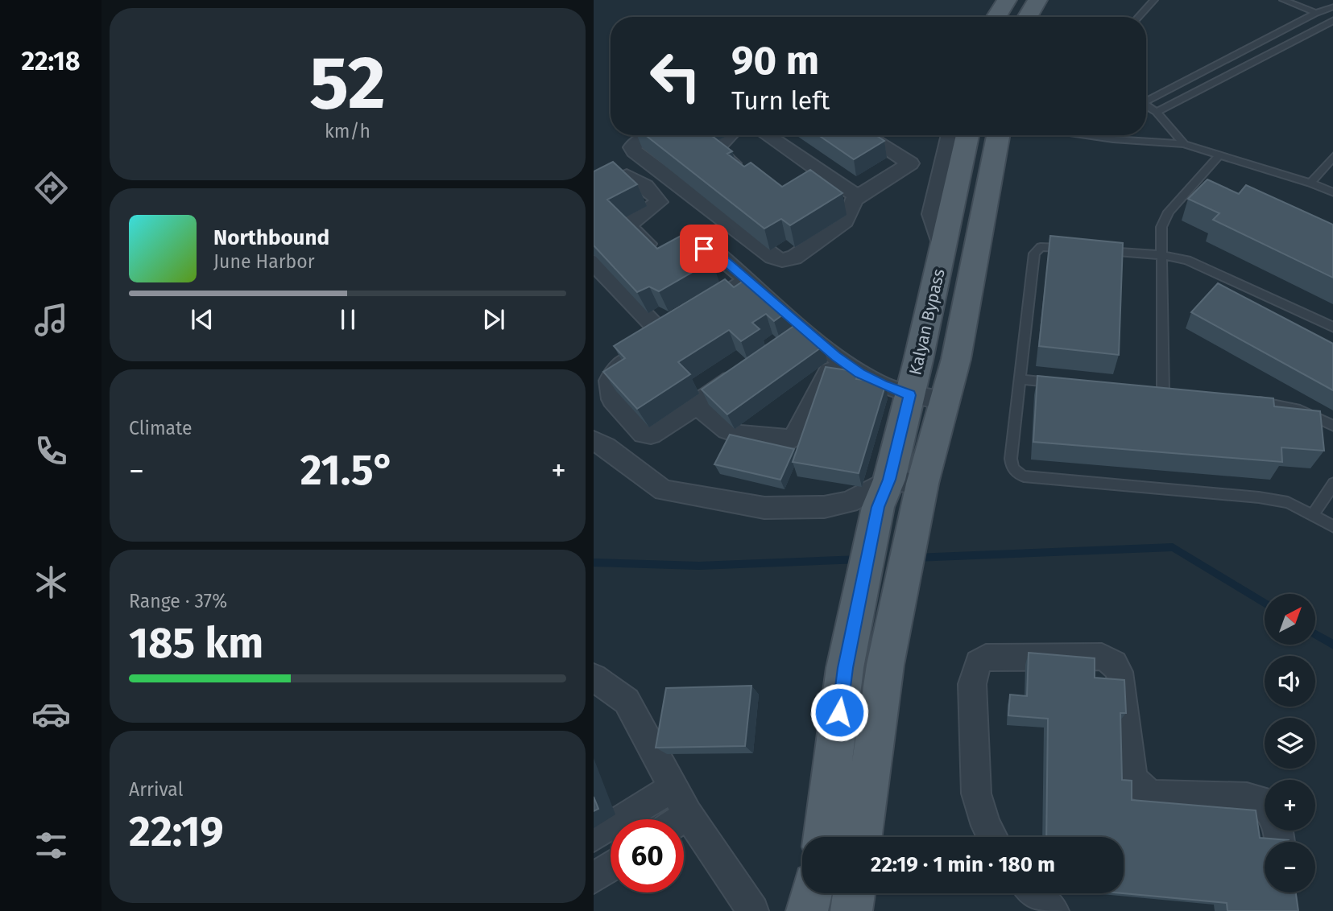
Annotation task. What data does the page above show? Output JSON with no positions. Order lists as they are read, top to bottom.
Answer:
{
  "streets": {
    "main road": ["Kalyan Bypass"]
  },
  "north": "top right",
  "page": {
    "tabs": "22:18",
    "tile": [
      ["52", "km/h"],
      "Climate",
      ["Range · 37%", "185 km"],
      ["Arrival", "22:19"]
    ],
    "turn": ["90 m", "Turn left"],
    "song": ["Northbound", "June Harbor"],
    "heat": ["−", "21.5°", "+"],
    "map_buttons": ["+", "−"],
    "limit": "60",
    "trip": "22:19 · 1 min · 180 m"
  }
}
